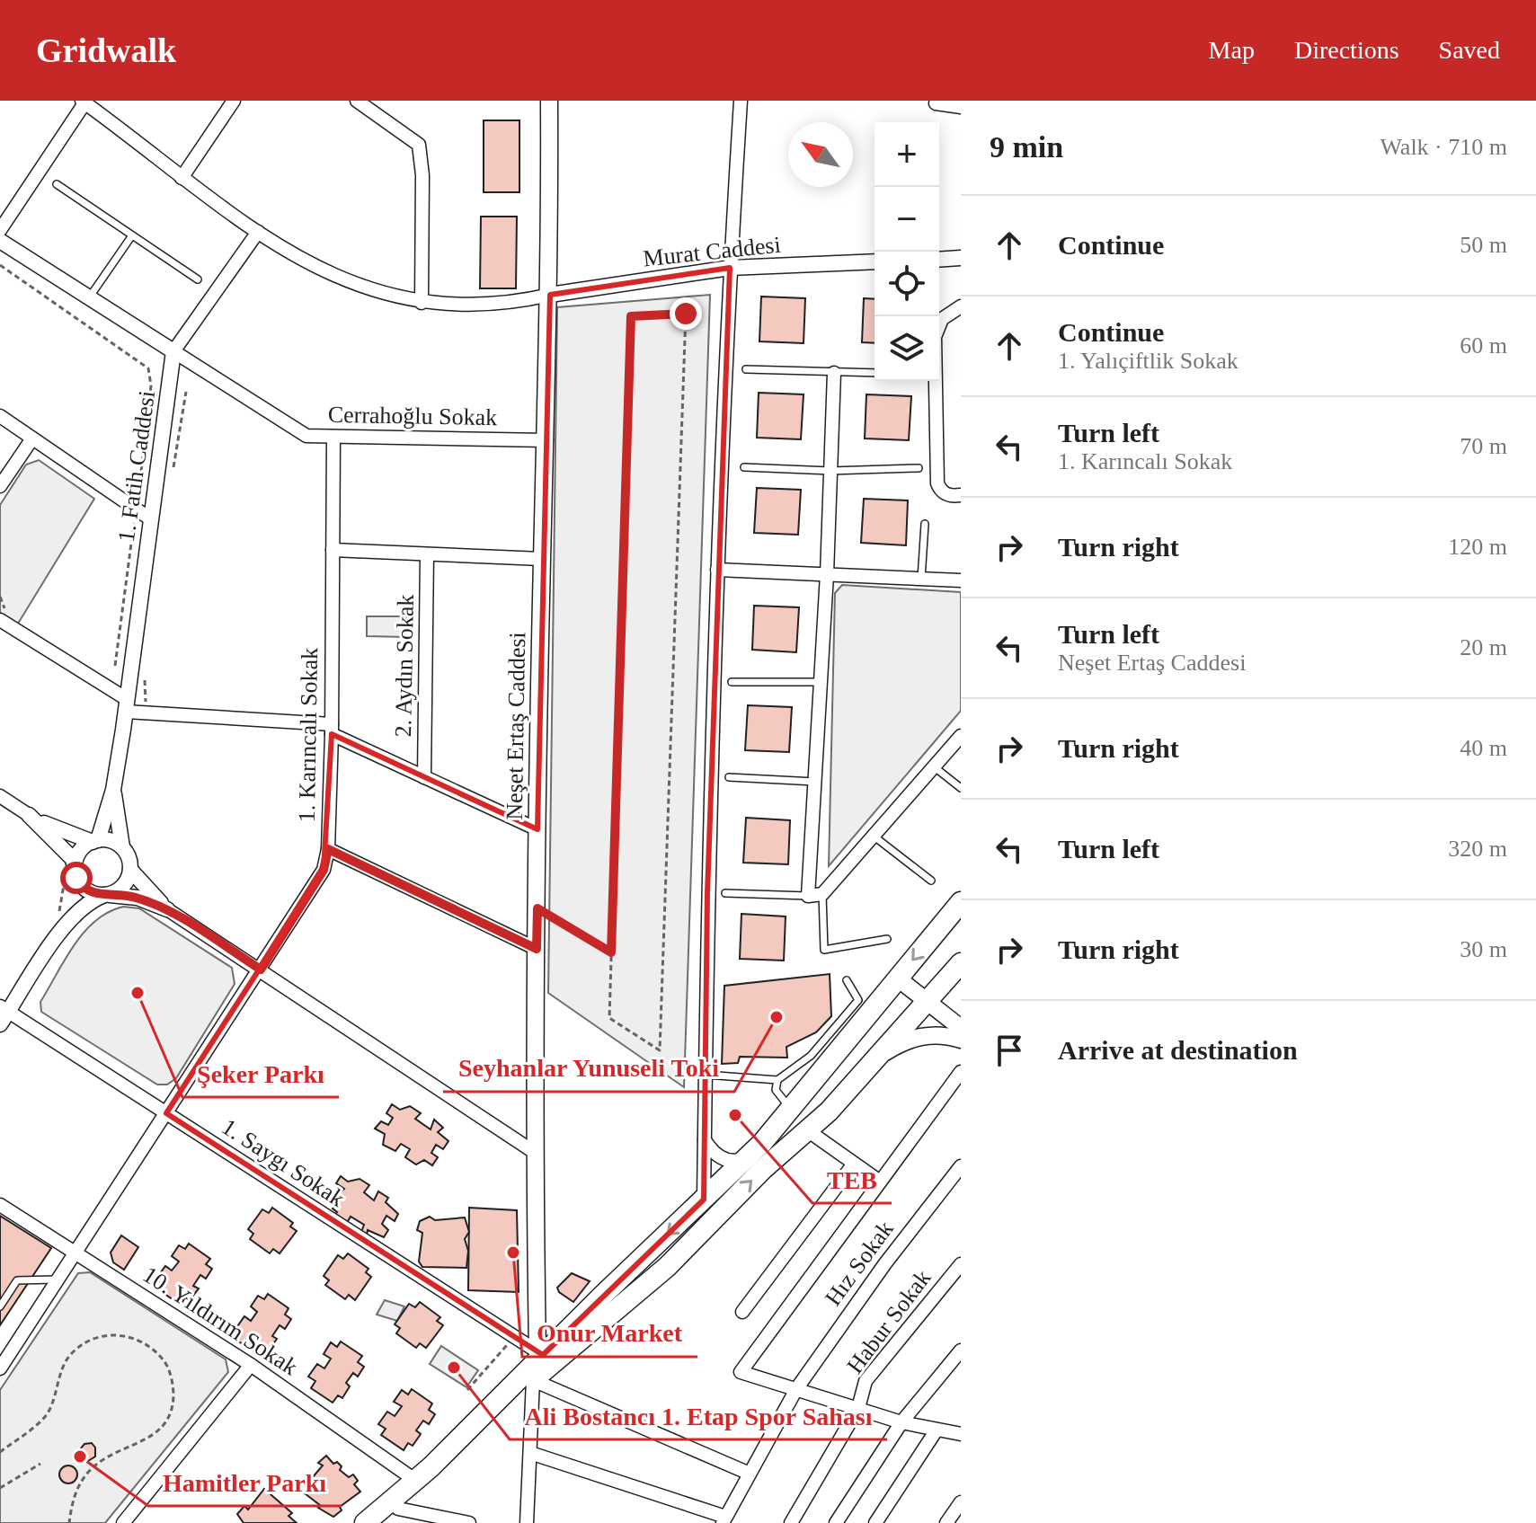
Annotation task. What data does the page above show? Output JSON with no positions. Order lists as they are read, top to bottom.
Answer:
{
  "streets": {
    "main road": ["Neşet Ertaş Caddesi"],
    "street": [
      "Murat Caddesi",
      "Cerrahoğlu Sokak",
      "1. Fatih Caddesi",
      "2. Aydın Sokak",
      "1. Karıncalı Sokak",
      "1. Saygı Sokak",
      "Hız Sokak",
      "10. Yıldırım Sokak",
      "Habur Sokak"
    ]
  },
  "crossings": [
    ["Murat Caddesi", "Neşet Ertaş Caddesi"],
    ["Cerrahoğlu Sokak", "1. Fatih Caddesi"],
    ["Cerrahoğlu Sokak", "Neşet Ertaş Caddesi"],
    ["Cerrahoğlu Sokak", "1. Karıncalı Sokak"],
    ["2. Aydın Sokak", "Neşet Ertaş Caddesi"],
    ["2. Aydın Sokak", "1. Karıncalı Sokak"],
    ["Neşet Ertaş Caddesi", "1. Saygı Sokak"],
    ["1. Karıncalı Sokak", "1. Saygı Sokak"],
    ["1. Karıncalı Sokak", "10. Yıldırım Sokak"]
  ],
  "places": [
    "Şeker Parkı",
    "Seyhanlar Yunuseli Toki",
    "TEB",
    "Onur Market",
    "Ali Bostancı 1. Etap Spor Sahası",
    "Hamitler Parkı"
  ],
  "north": "top left",
  "page": {
    "header": "Gridwalk",
    "nav": ["Map", "Directions", "Saved"],
    "heading": ["9 min", "Walk · 710 m"],
    "map_buttons": ["+", "−"],
    "list": [
      ["Continue", "50 m"],
      ["Continue", "1. Yalıçiftlik Sokak", "60 m"],
      ["Turn left", "1. Karıncalı Sokak", "70 m"],
      ["Turn right", "120 m"],
      ["Turn left", "Neşet Ertaş Caddesi", "20 m"],
      ["Turn right", "40 m"],
      ["Turn left", "320 m"],
      ["Turn right", "30 m"],
      "Arrive at destination"
    ]
  }
}
